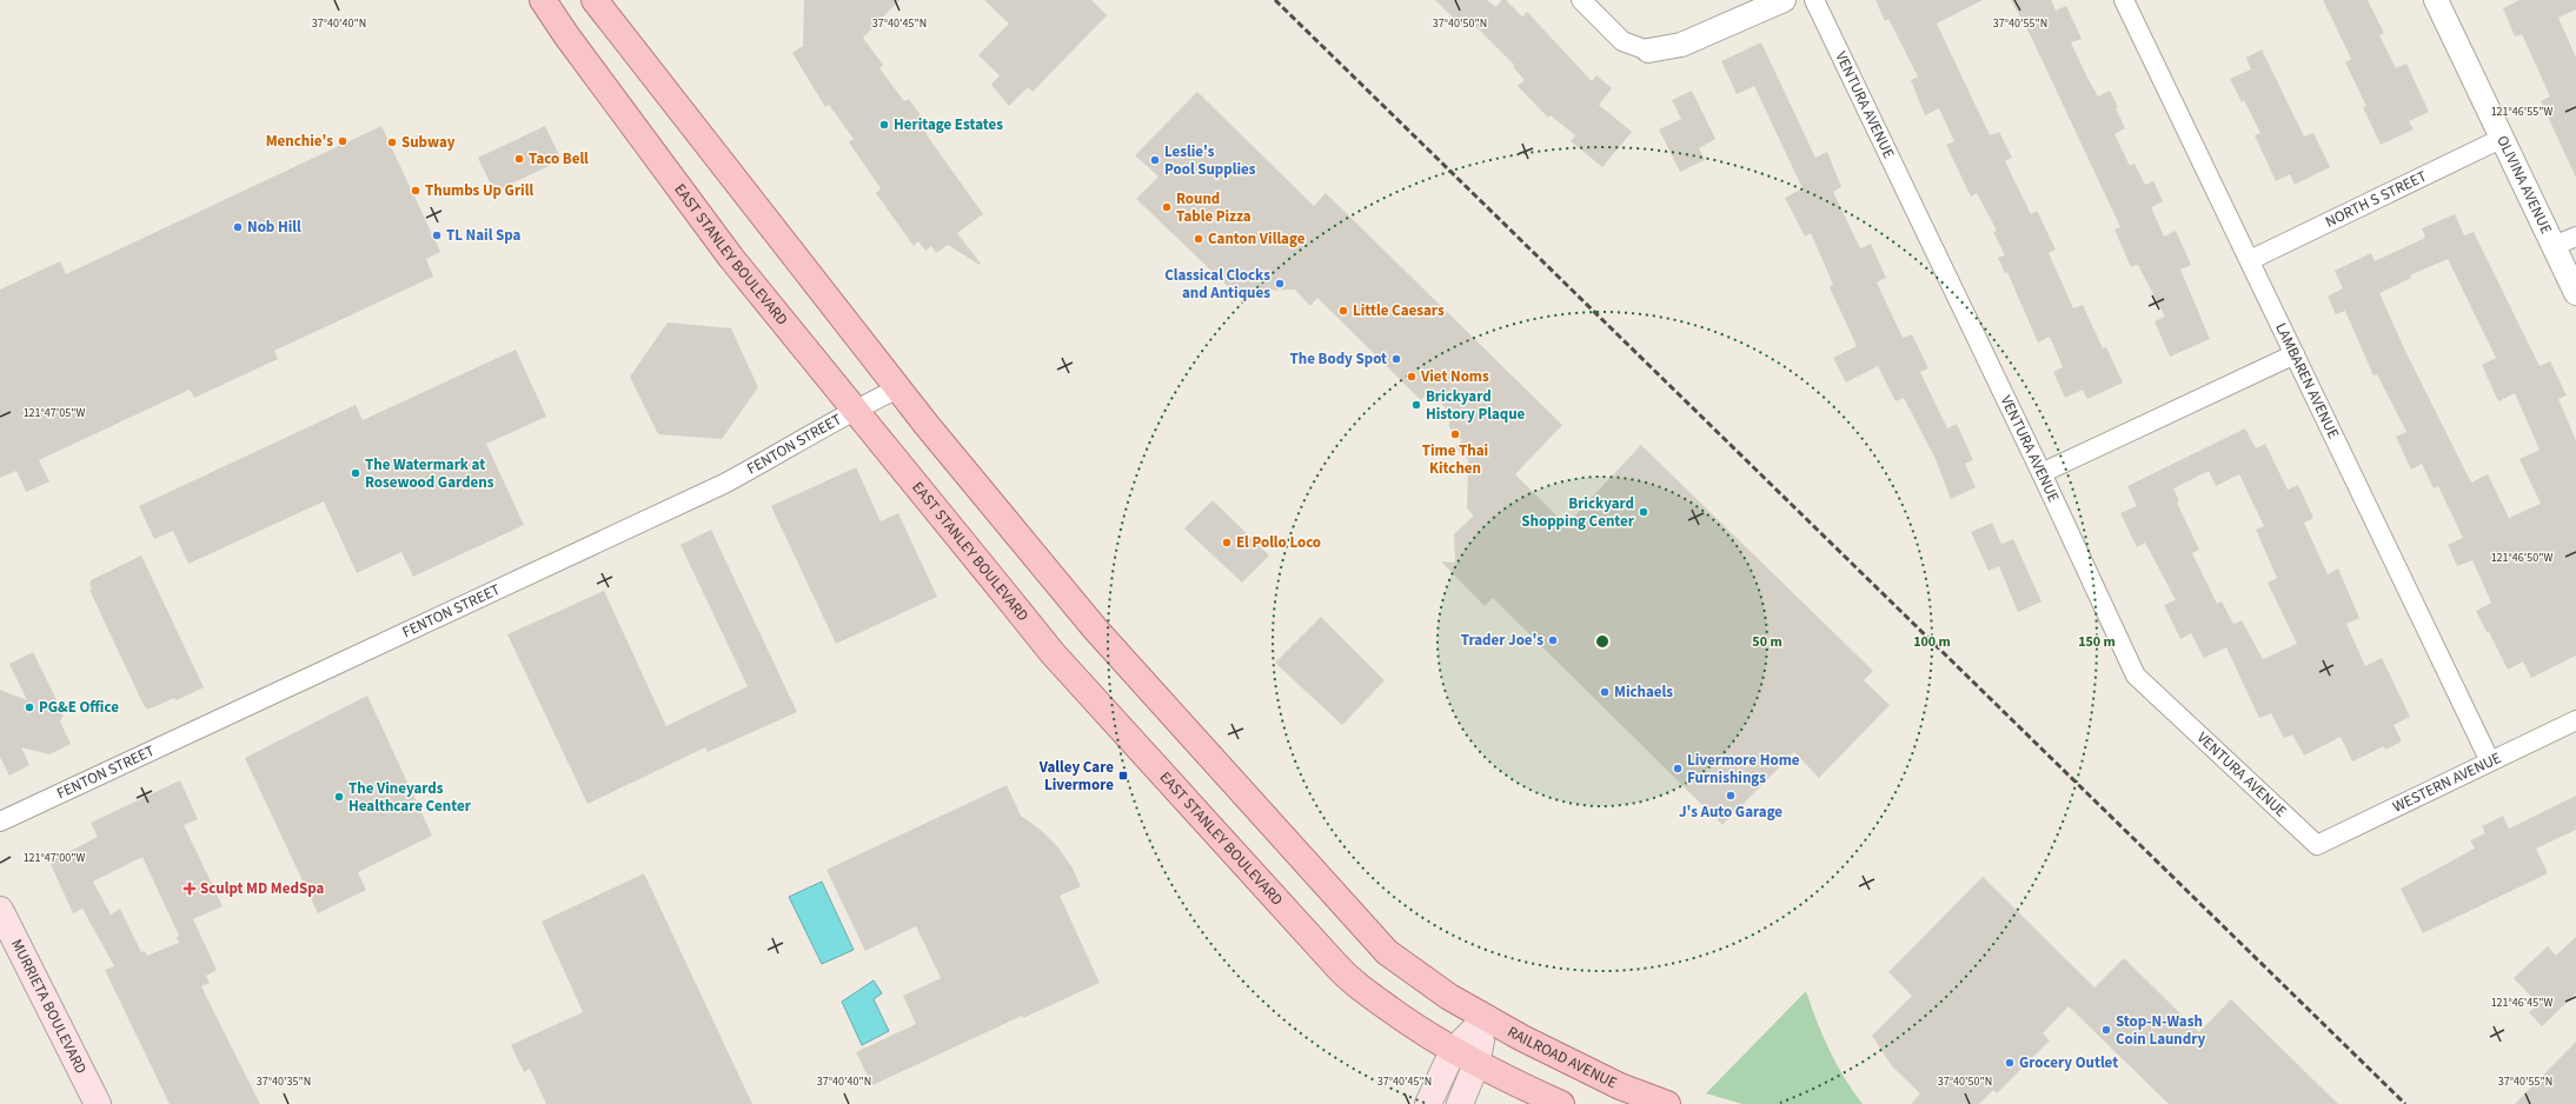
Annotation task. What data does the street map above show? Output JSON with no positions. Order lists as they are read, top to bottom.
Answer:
{
  "streets": {
    "main road": ["EAST STANLEY BOULEVARD", "MURRIETA BOULEVARD", "RAILROAD AVENUE"],
    "street": [
      "VENTURA AVENUE",
      "OLIVINA AVENUE",
      "NORTH S STREET",
      "LAMBAREN AVENUE",
      "FENTON STREET",
      "WESTERN AVENUE"
    ]
  },
  "crossings": [
    ["VENTURA AVENUE", "WESTERN AVENUE"],
    ["OLIVINA AVENUE", "NORTH S STREET"],
    ["NORTH S STREET", "LAMBAREN AVENUE"],
    ["EAST STANLEY BOULEVARD", "FENTON STREET"],
    ["LAMBAREN AVENUE", "WESTERN AVENUE"]
  ],
  "places": {
    "other": [
      "Heritage Estates",
      "Menchie's",
      "Subway",
      "Taco Bell",
      "Leslie's Pool Supplies",
      "Thumbs Up Grill",
      "Round Table Pizza",
      "Nob Hill",
      "TL Nail Spa",
      "Canton Village",
      "Classical Clocks and Antiques",
      "Little Caesars",
      "The Body Spot",
      "Viet Noms",
      "Brickyard History Plaque",
      "Time Thai Kitchen",
      "The Watermark at Rosewood Gardens",
      "Brickyard Shopping Center",
      "El Pollo Loco",
      "Trader Joe's",
      "Michaels",
      "PG&E Office",
      "Livermore Home Furnishings",
      "J's Auto Garage",
      "The Vineyards Healthcare Center",
      "Stop-N-Wash Coin Laundry",
      "Grocery Outlet"
    ],
    "transit": ["Valley Care Livermore"],
    "health": ["Sculpt MD MedSpa"]
  },
  "coordinates": [
    "37°40'40\"N",
    "37°40'45\"N",
    "37°40'55\"N",
    "37°40'50\"N",
    "121°46'55\"W",
    "121°47'05\"W",
    "121°46'50\"W",
    "121°47'00\"W",
    "121°46'45\"W",
    "37°40'35\"N"
  ],
  "rings": ["50 m", "100 m", "150 m"]
}
